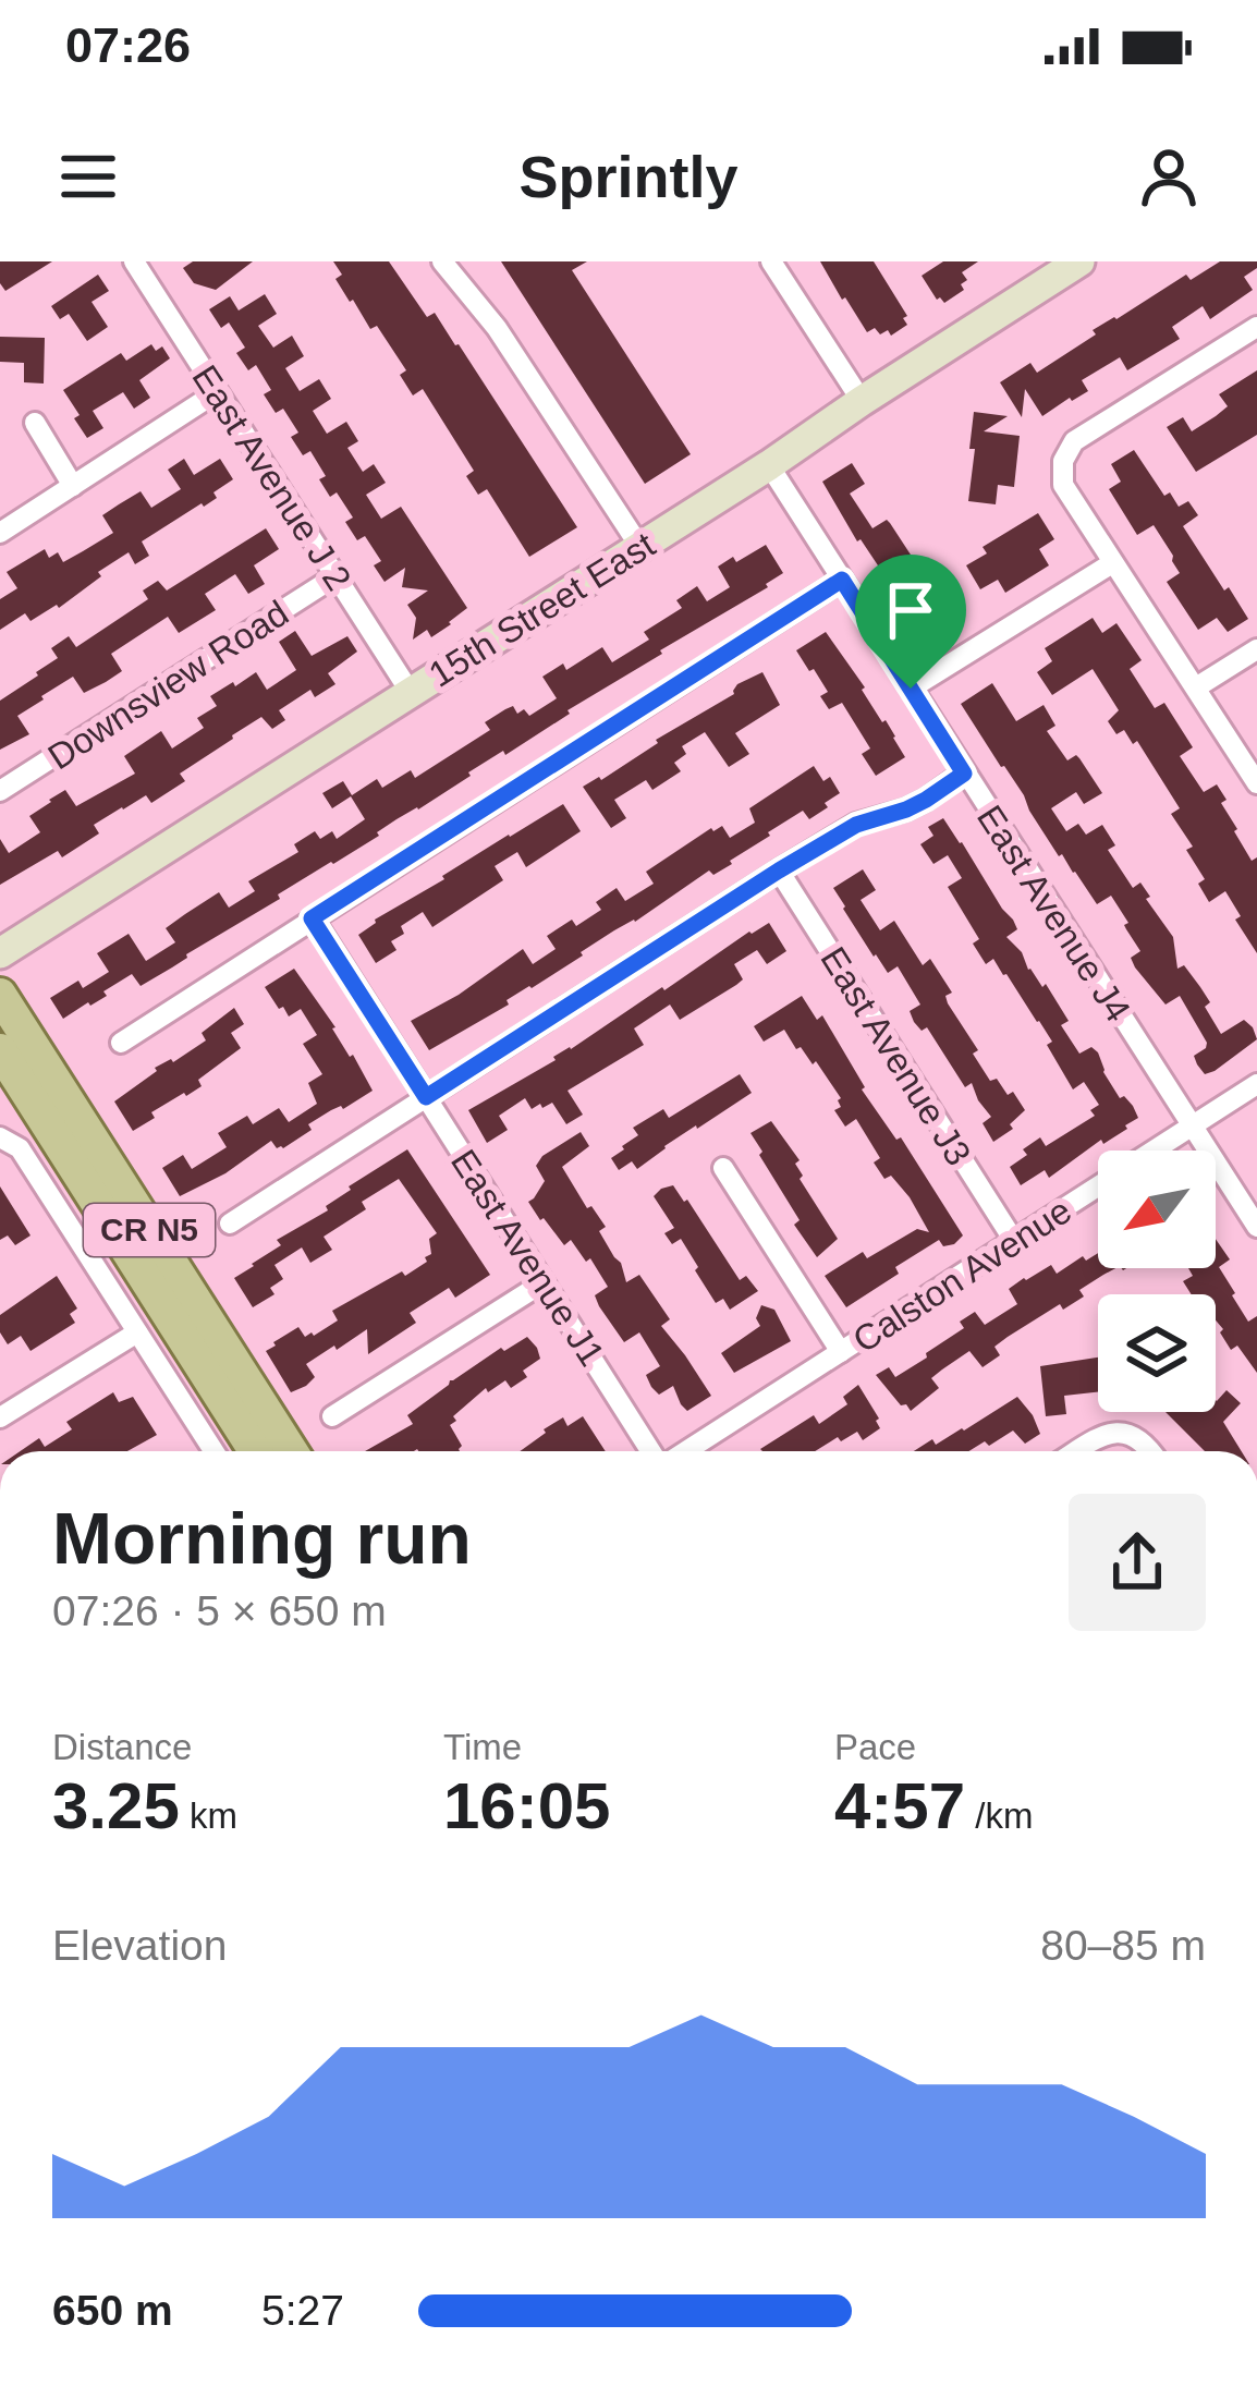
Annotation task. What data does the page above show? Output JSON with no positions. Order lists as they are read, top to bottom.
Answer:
{
  "streets": {
    "main road": ["CR N5"],
    "street": [
      "East Avenue J 2",
      "15th Street East",
      "Downsview Road",
      "East Avenue J4",
      "East Avenue J3",
      "East Avenue J1",
      "Calston Avenue"
    ]
  },
  "crossings": [
    ["East Avenue J 2", "15th Street East"],
    ["East Avenue J 2", "Downsview Road"],
    ["15th Street East", "East Avenue J4"],
    ["East Avenue J4", "Calston Avenue"],
    ["East Avenue J3", "Calston Avenue"]
  ],
  "north": "bottom left",
  "page": {
    "status": "07:26",
    "header": "Sprintly",
    "heading": ["Morning run", "07:26 · 5 × 650 m"],
    "stats": [
      ["Distance", "3.25 km"],
      ["Time", "16:05"],
      ["Pace", "4:57 /km"]
    ],
    "chart": ["Elevation", "80–85 m"],
    "list": [
      {
        "name": "650 m",
        "note": "5:27"
      }
    ]
  }
}
